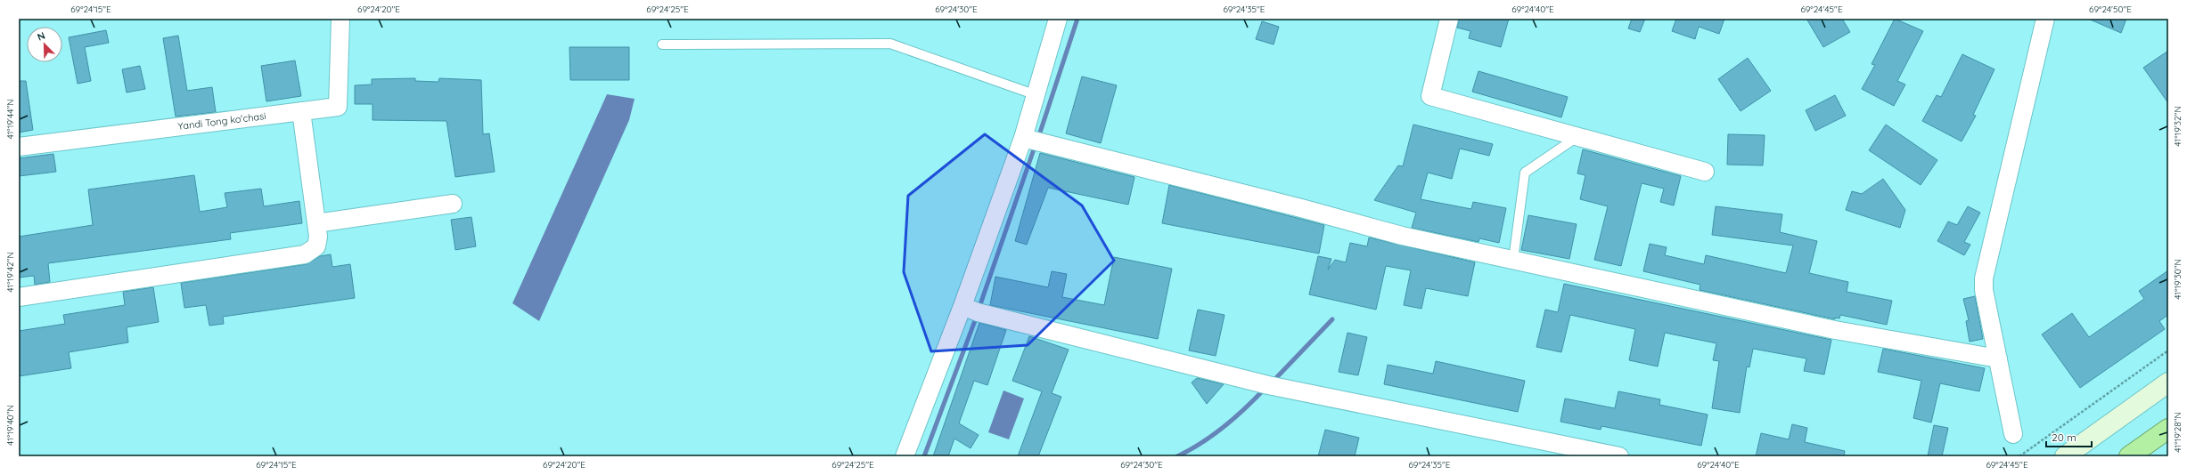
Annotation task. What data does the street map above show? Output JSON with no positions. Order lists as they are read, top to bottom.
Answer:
{
  "streets": {
    "street": ["Yandi Tong ko'chasi"]
  },
  "scale_bar": "20 m",
  "north": "top left",
  "coordinates": [
    "69°24'15\"E",
    "69°24'20\"E",
    "69°24'25\"E",
    "69°24'30\"E",
    "69°24'35\"E",
    "69°24'40\"E",
    "69°24'45\"E",
    "69°24'50\"E",
    "41°19'44\"N",
    "41°19'32\"N",
    "41°19'42\"N",
    "41°19'30\"N",
    "41°19'40\"N",
    "41°19'28\"N"
  ]
}
